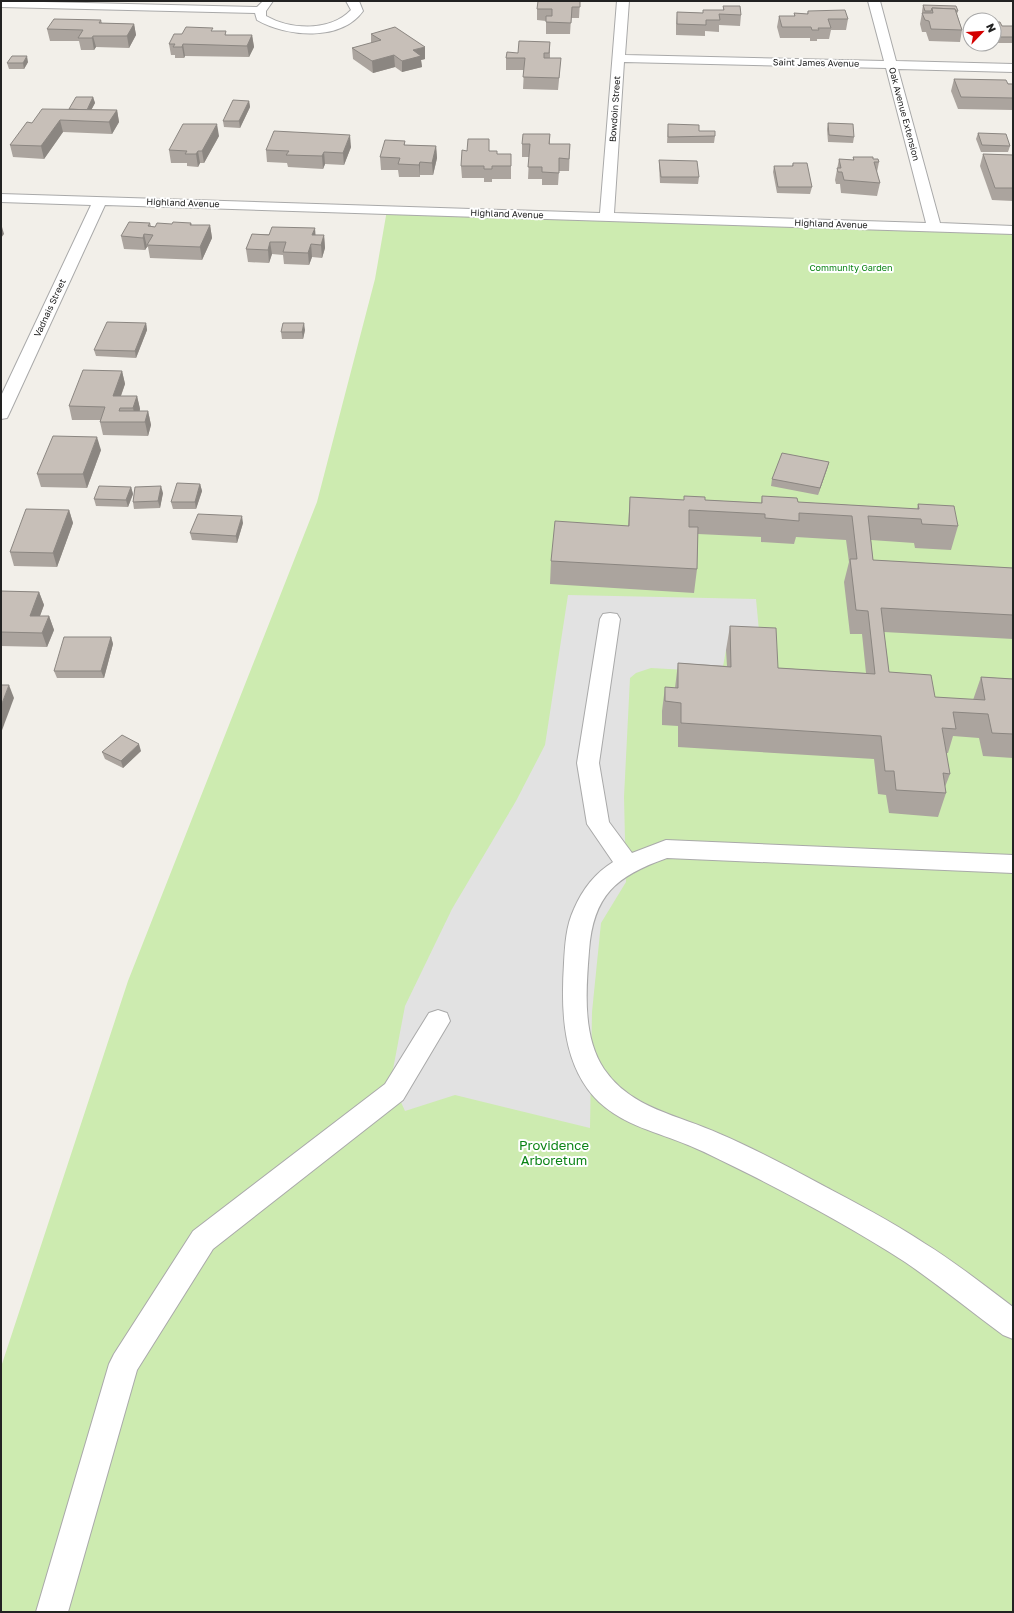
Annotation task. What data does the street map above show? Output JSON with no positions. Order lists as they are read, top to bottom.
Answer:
{
  "streets": {
    "street": [
      "Saint James Avenue",
      "Bowdoin Street",
      "Oak Avenue Extension",
      "Highland Avenue",
      "Vadnais Street"
    ]
  },
  "crossings": [
    ["Saint James Avenue", "Bowdoin Street"],
    ["Saint James Avenue", "Oak Avenue Extension"],
    ["Bowdoin Street", "Highland Avenue"],
    ["Oak Avenue Extension", "Highland Avenue"],
    ["Highland Avenue", "Vadnais Street"]
  ],
  "parks": ["Community Garden", "Providence Arboretum"],
  "north": "top right"
}
